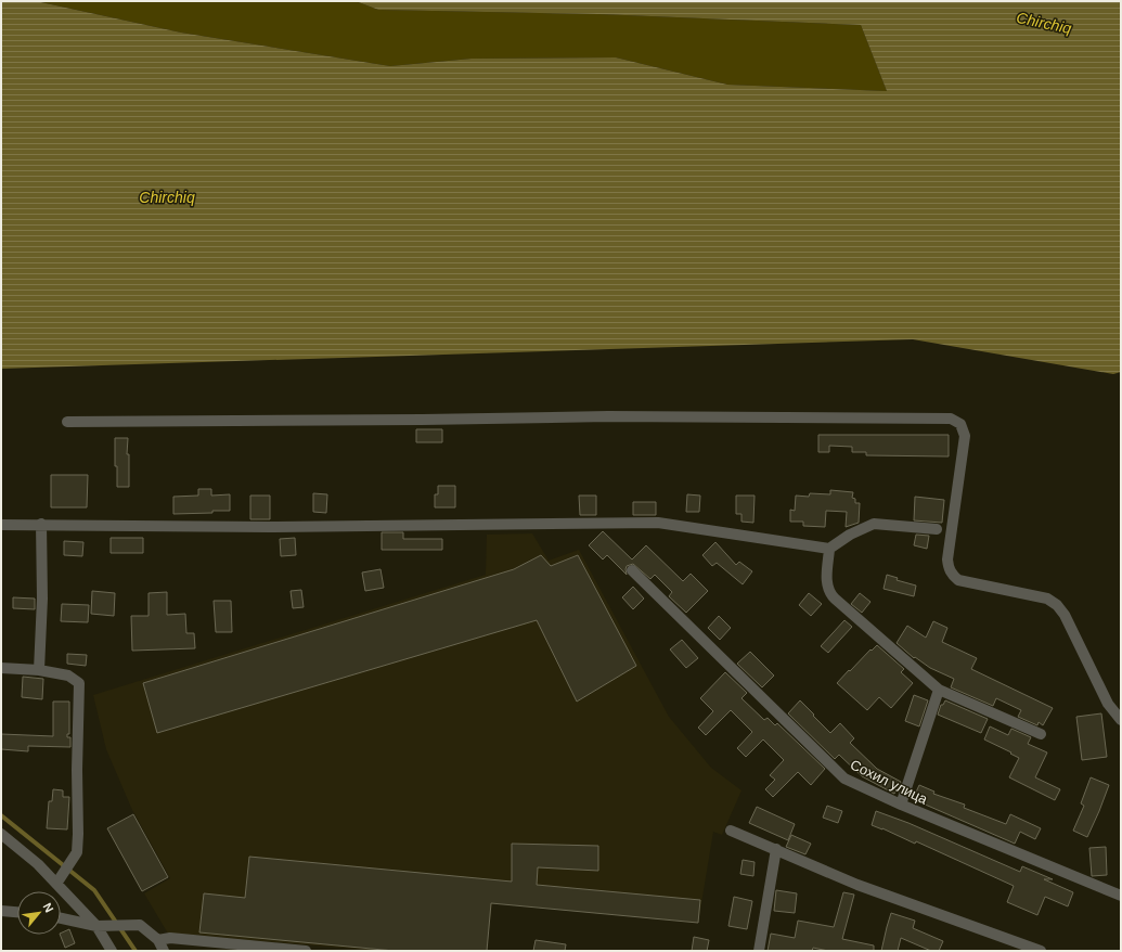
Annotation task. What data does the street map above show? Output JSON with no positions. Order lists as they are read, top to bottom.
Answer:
{
  "streets": {
    "street": ["Сохил улица"]
  },
  "water": ["Chirchiq"],
  "north": "top right"
}
